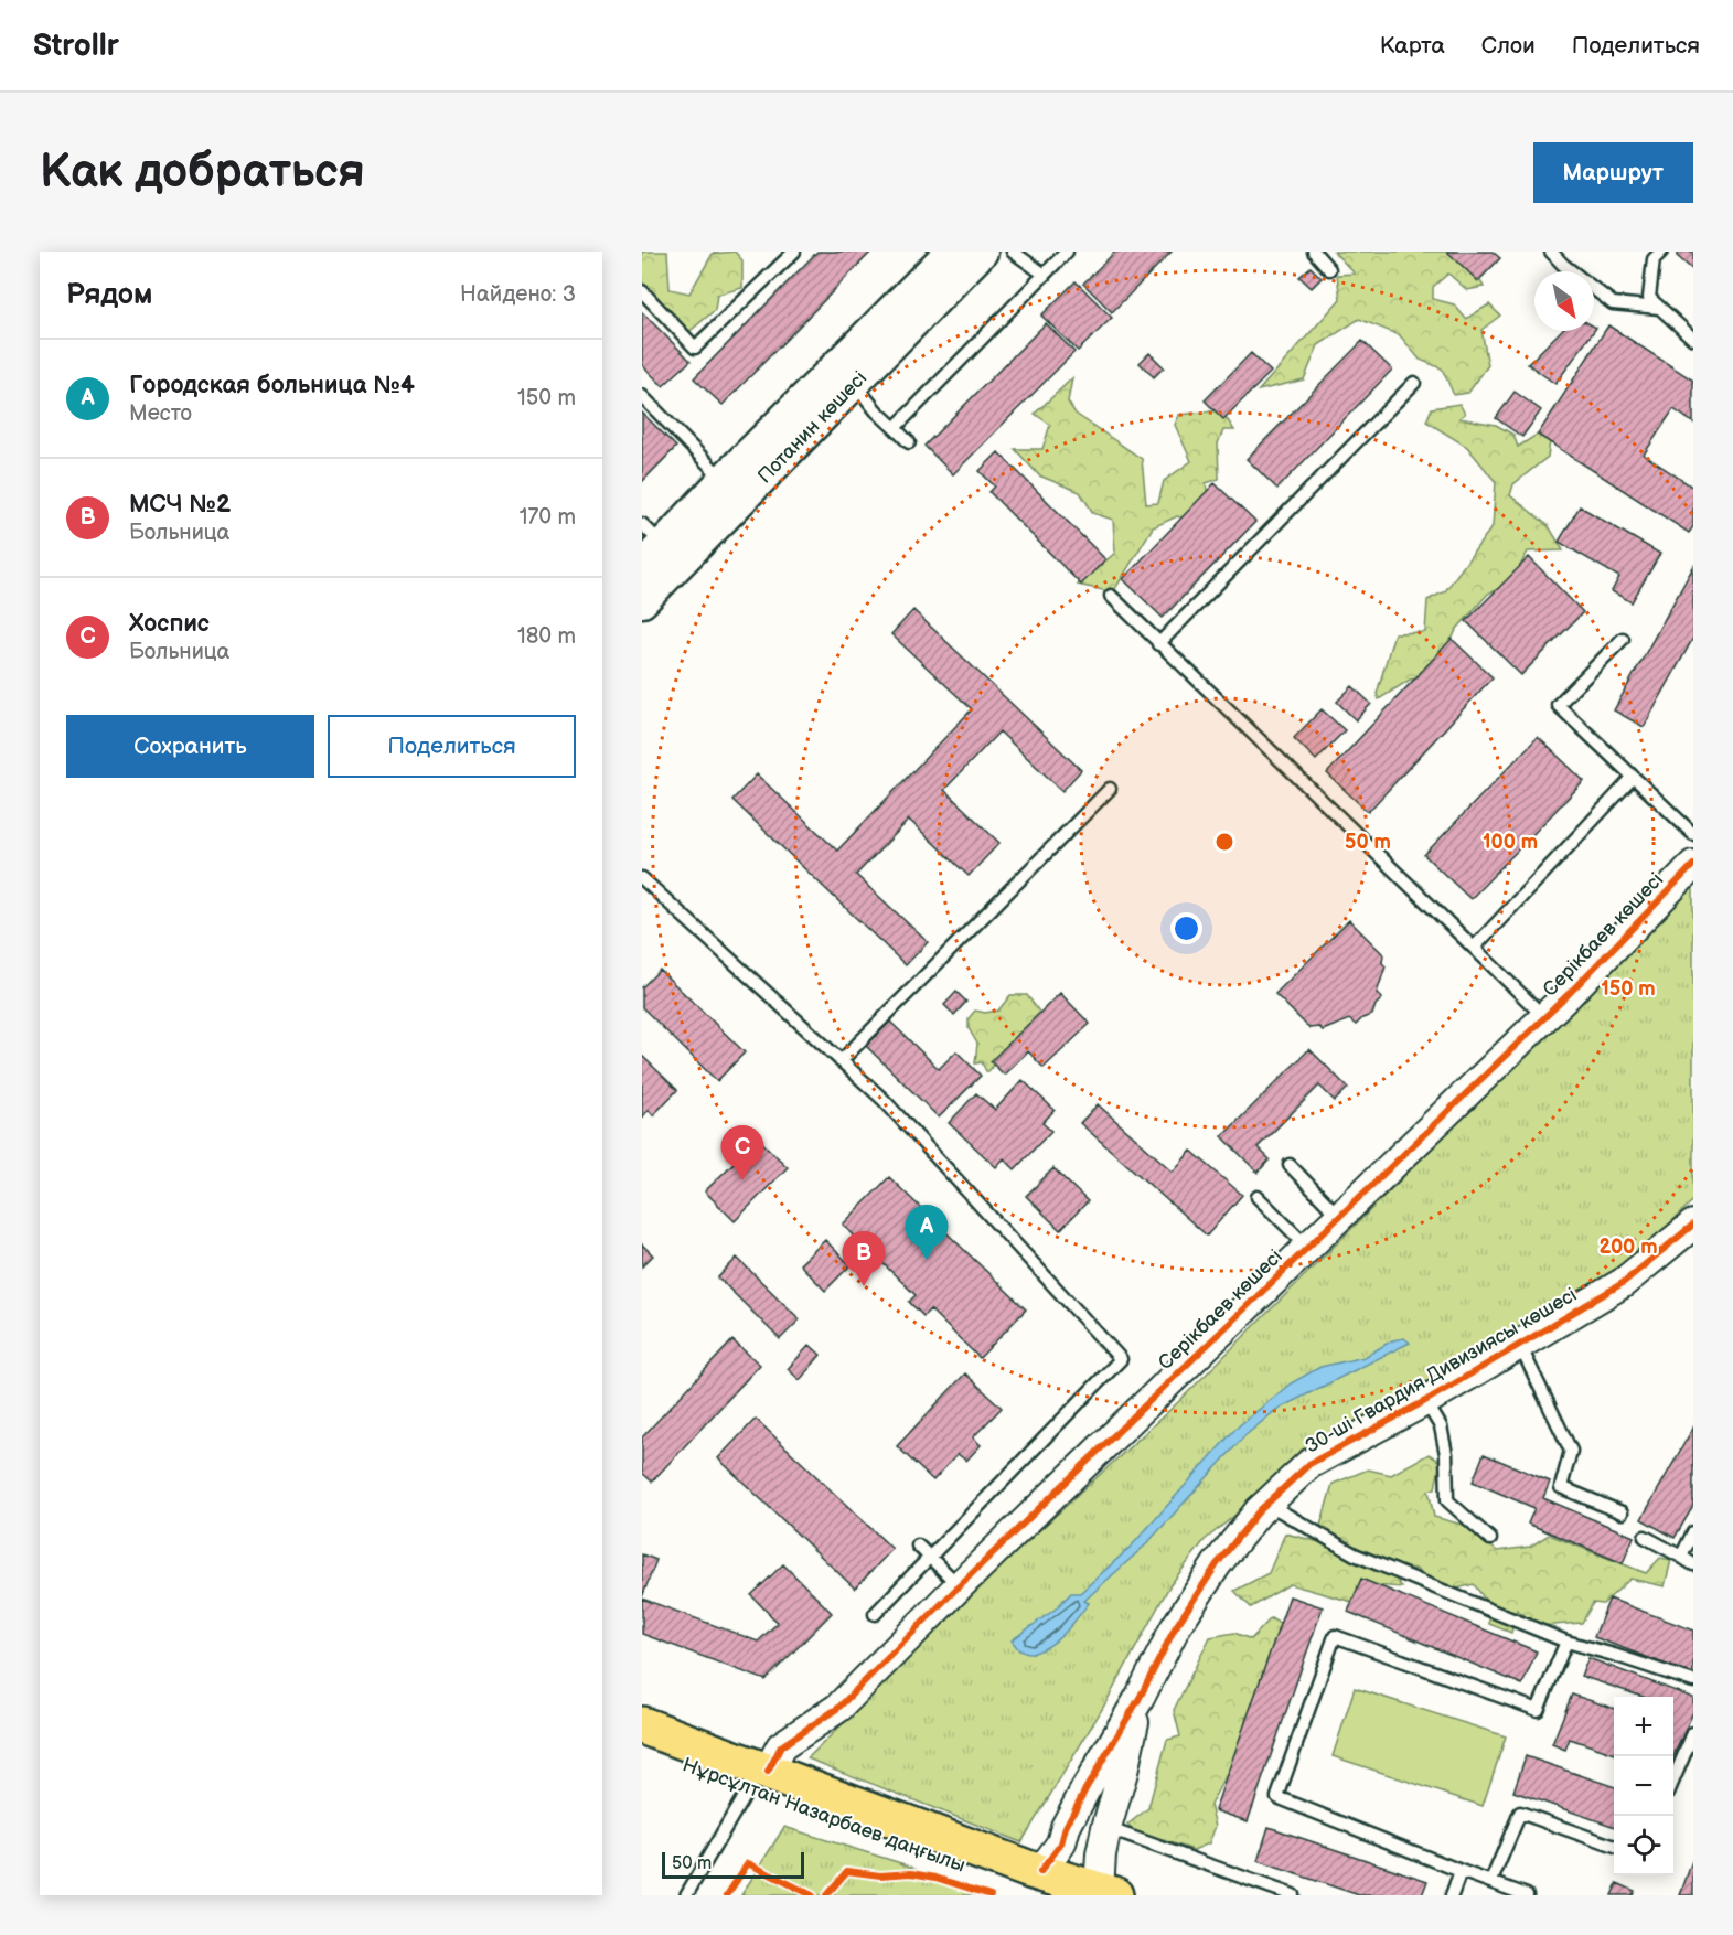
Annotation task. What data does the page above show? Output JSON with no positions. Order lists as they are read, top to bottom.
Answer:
{
  "streets": {
    "main road": ["Потанин көшесі", "Нұрсұлтан Назарбаев даңғылы"],
    "street": ["Серікбаев көшесі", "30-ші Гвардия Дивизиясы көшесі"]
  },
  "crossings": [
    ["Серікбаев көшесі", "Нұрсұлтан Назарбаев даңғылы"]
  ],
  "scale_bar": "50 m",
  "north": "bottom right",
  "page": {
    "header": "Strollr",
    "nav": ["Карта", "Слои", "Поделиться"],
    "buttons": [
      "Маршрут",
      ["Сохранить", "Поделиться"]
    ],
    "title": "Как добраться",
    "heading": ["Рядом", "Найдено: 3"],
    "list": [
      {
        "mark": "A",
        "name": "Городская больница №4",
        "note": "Место",
        "value": "150 m"
      },
      {
        "mark": "B",
        "name": "МСЧ №2",
        "note": "Больница",
        "value": "170 m"
      },
      {
        "mark": "C",
        "name": "Хоспис",
        "note": "Больница",
        "value": "180 m"
      }
    ],
    "pins": ["C", "A", "B"],
    "map_buttons": ["+", "−"],
    "scale": "50 m"
  },
  "rings": [
    "50 m",
    "100 m",
    "150 m",
    "200 m"
  ]
}
